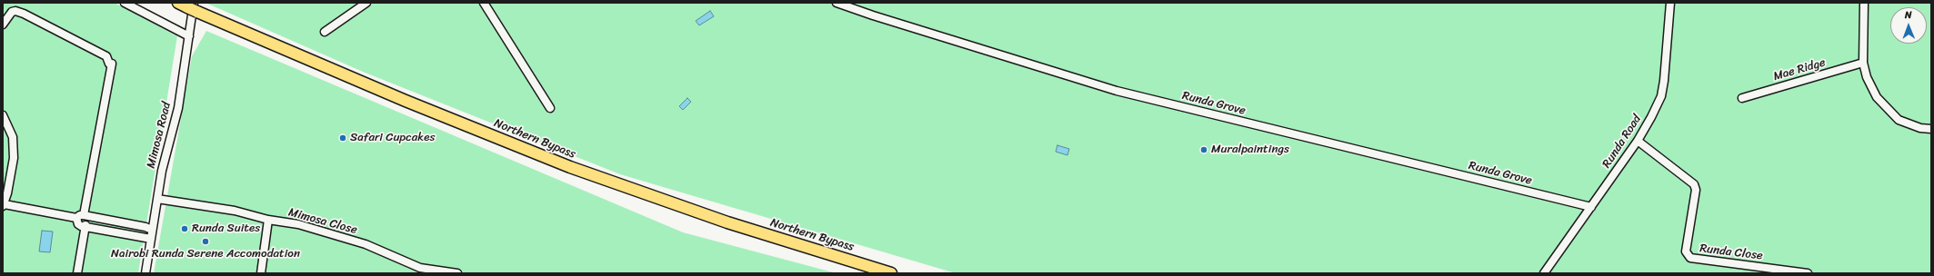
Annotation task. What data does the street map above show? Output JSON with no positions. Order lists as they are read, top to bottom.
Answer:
{
  "streets": {
    "main road": ["Northern Bypass"],
    "street": [
      "Mae Ridge",
      "Runda Grove",
      "Mimosa Road",
      "Runda Road",
      "Mimosa Close",
      "Runda Close"
    ]
  },
  "crossings": [
    ["Runda Grove", "Runda Road"],
    ["Mimosa Road", "Northern Bypass"],
    ["Mimosa Road", "Mimosa Close"],
    ["Runda Road", "Runda Close"]
  ],
  "places": [
    "Safari Cupcakes",
    "Muralpaintings",
    "Runda Suites",
    "Nairobi Runda Serene Accomodation"
  ],
  "north": "top"
}
